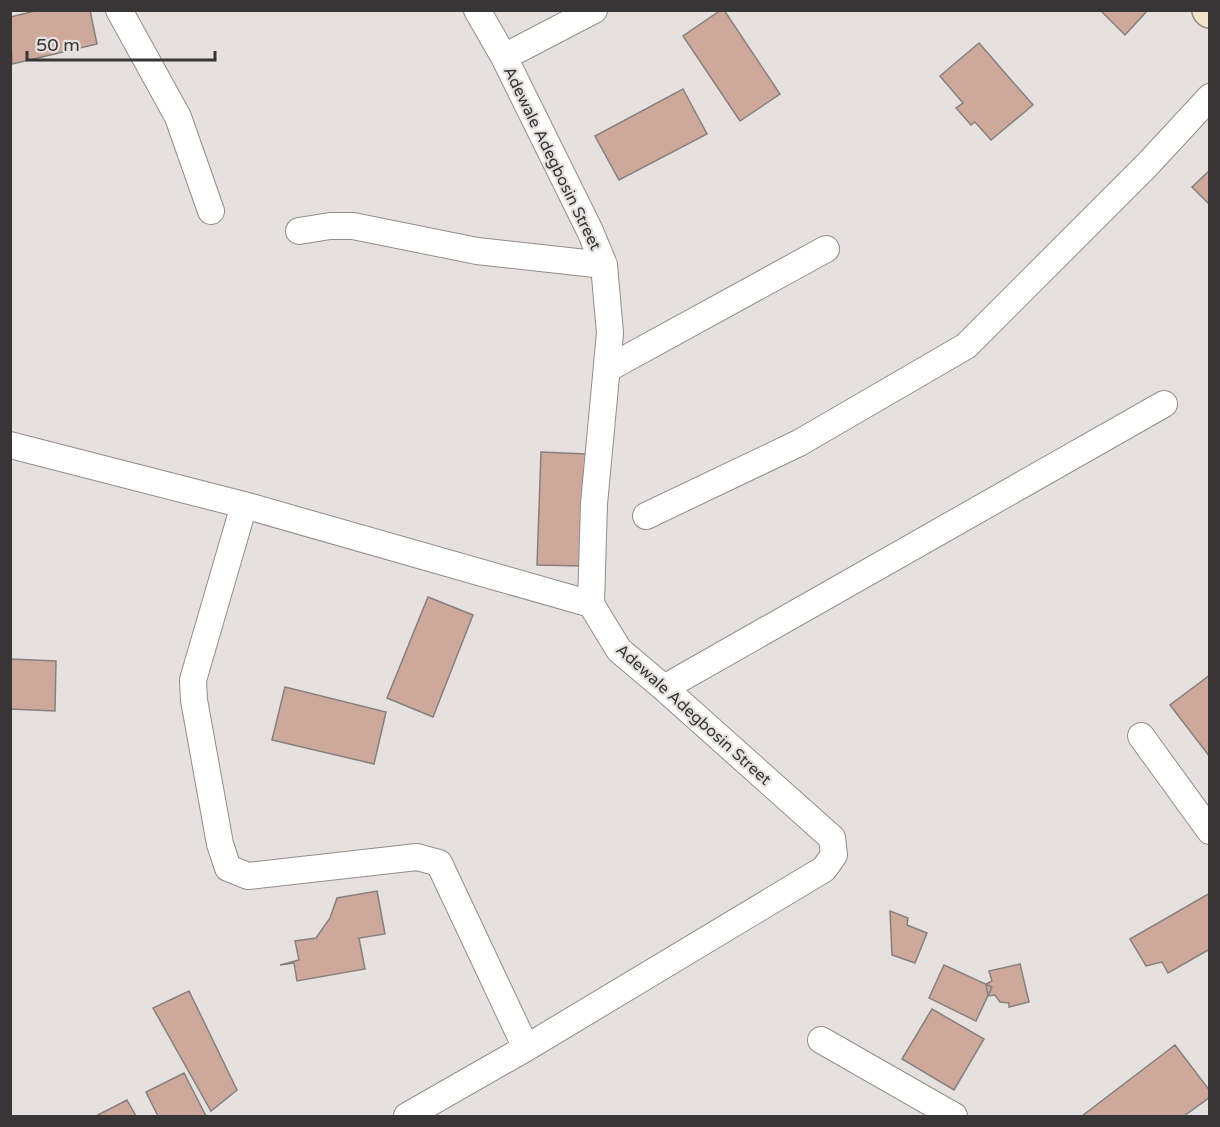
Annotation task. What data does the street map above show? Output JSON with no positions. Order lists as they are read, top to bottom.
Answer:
{
  "streets": {
    "street": ["Adewale Adegbosin Street"]
  },
  "scale_bar": "50 m"
}
